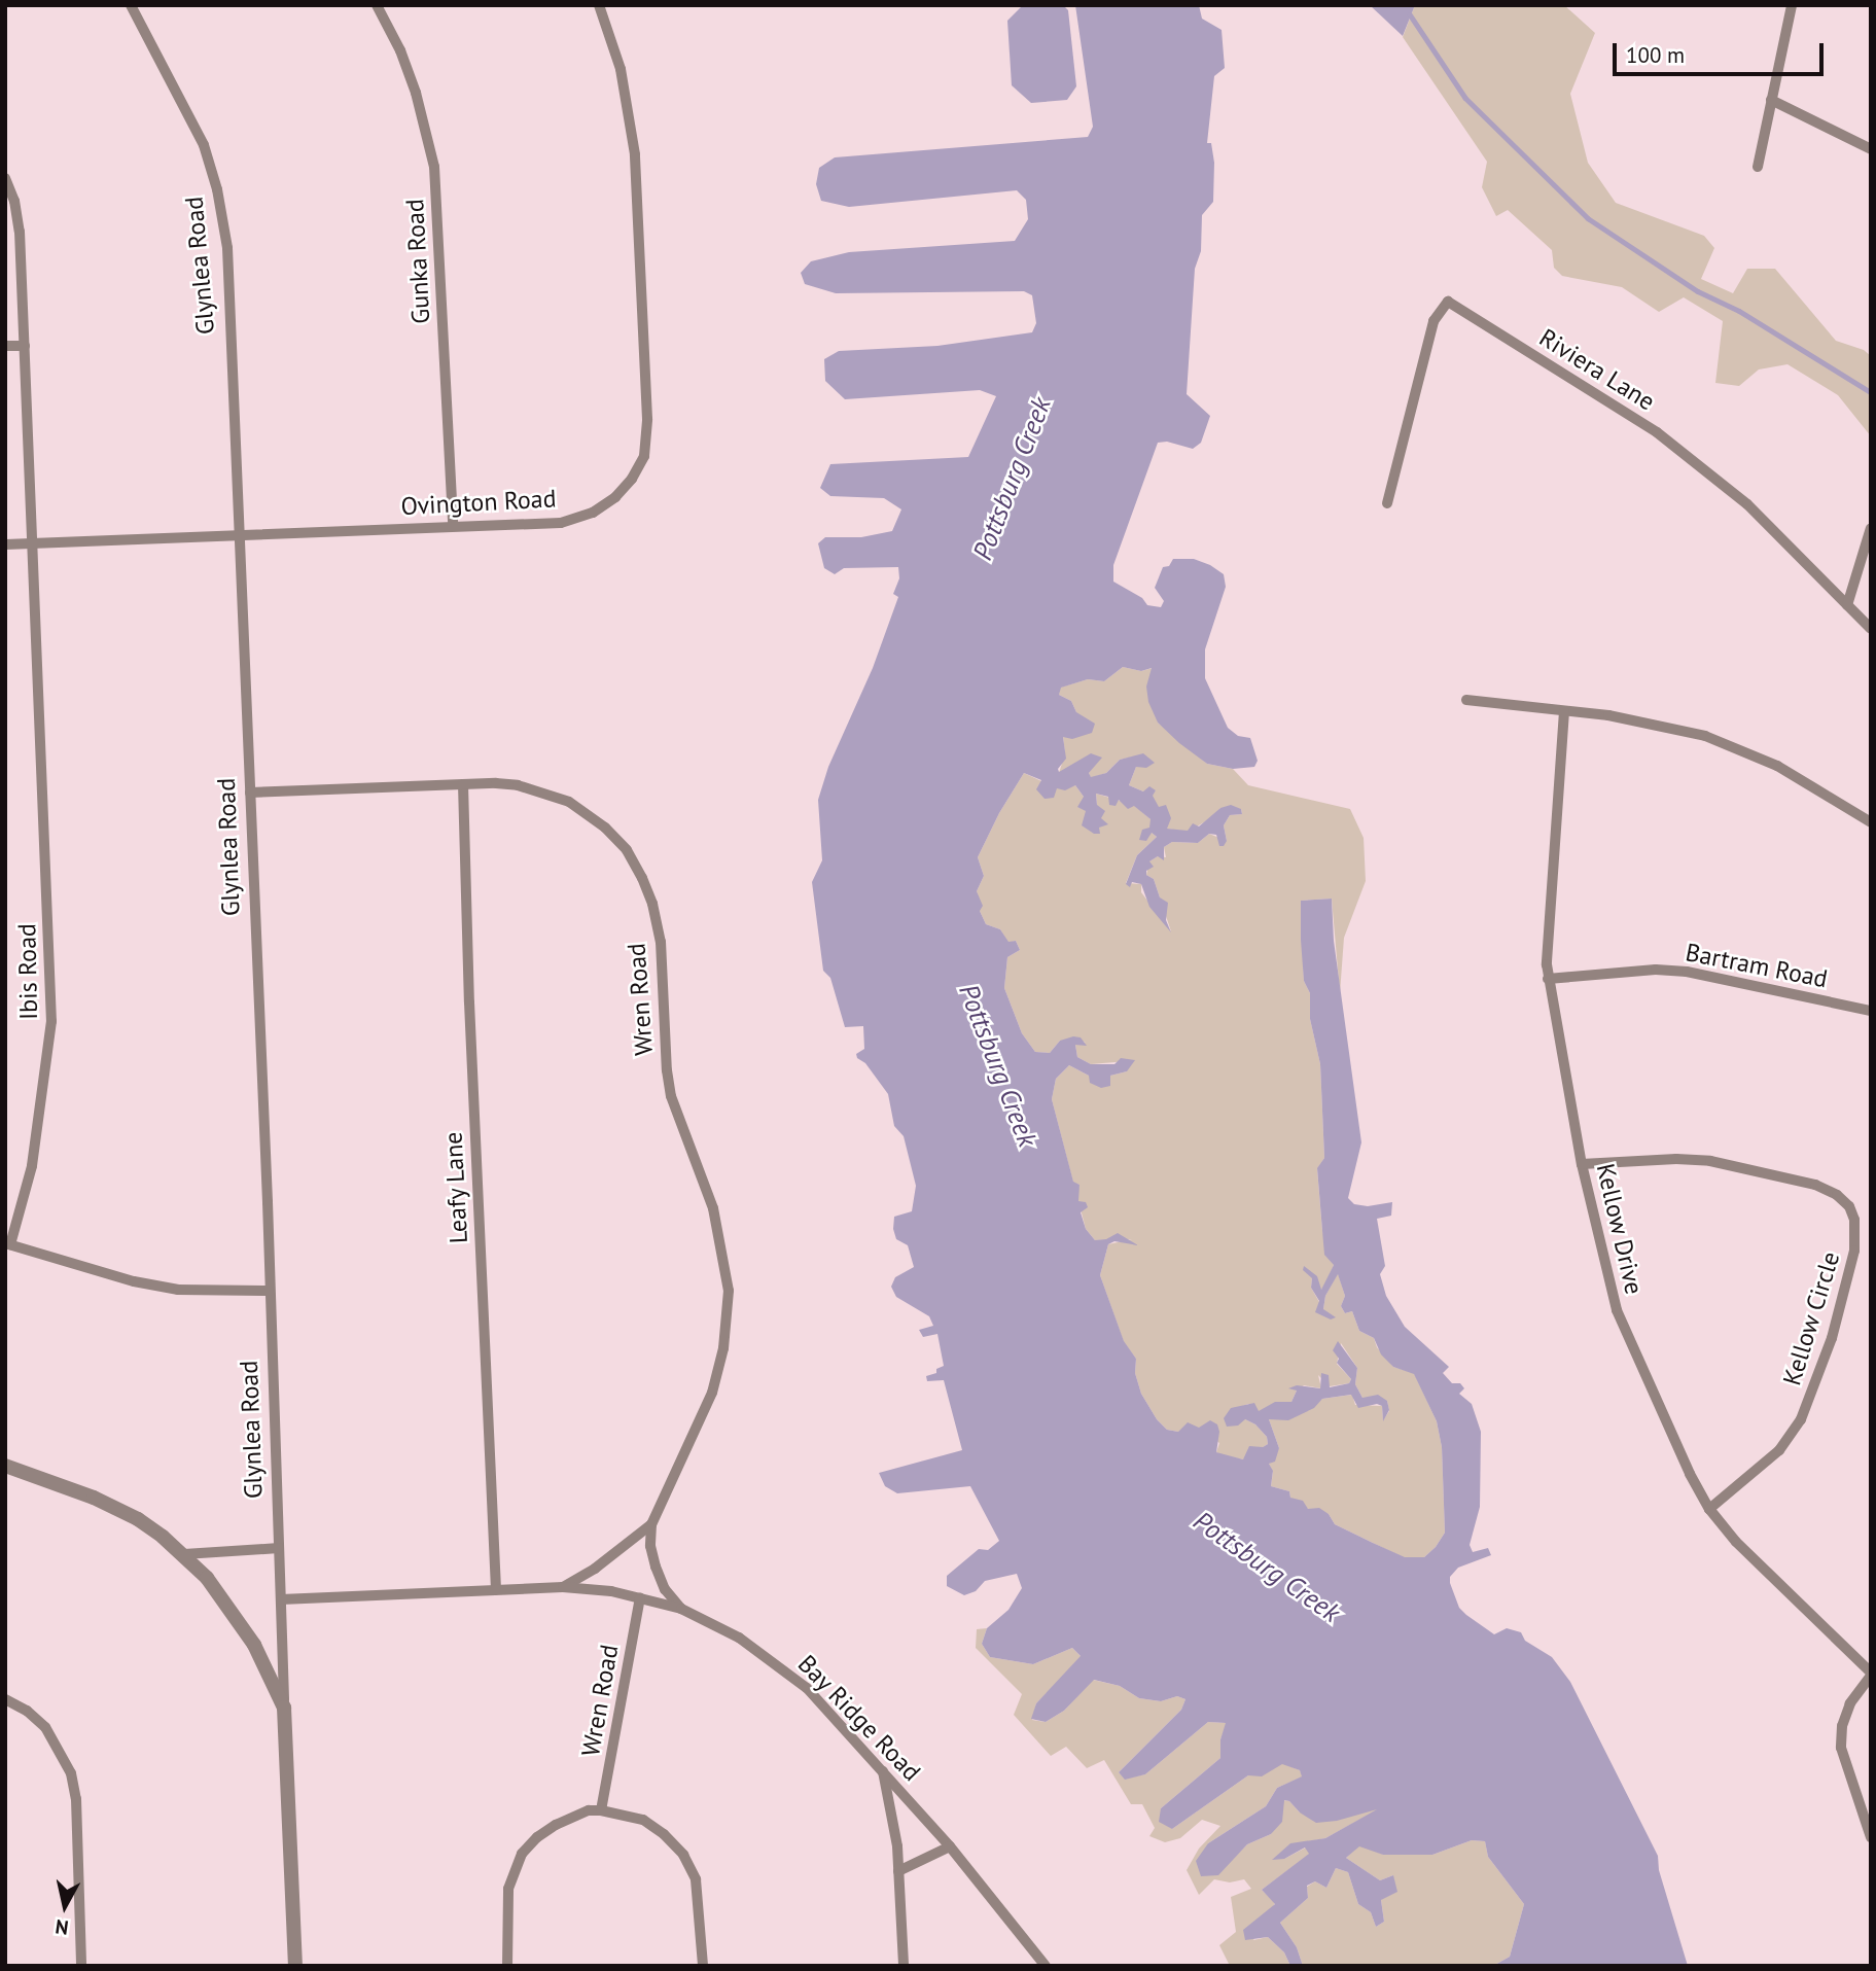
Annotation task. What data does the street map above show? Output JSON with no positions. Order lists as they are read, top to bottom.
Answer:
{
  "streets": {
    "street": [
      "Gunka Road",
      "Glynlea Road",
      "Riviera Lane",
      "Ovington Road",
      "Bartram Road",
      "Ibis Road",
      "Wren Road",
      "Leafy Lane",
      "Kellow Drive",
      "Kellow Circle",
      "Bay Ridge Road"
    ]
  },
  "crossings": [
    ["Gunka Road", "Ovington Road"],
    ["Glynlea Road", "Ovington Road"],
    ["Glynlea Road", "Wren Road"],
    ["Glynlea Road", "Bay Ridge Road"],
    ["Ovington Road", "Ibis Road"],
    ["Bartram Road", "Kellow Drive"],
    ["Wren Road", "Leafy Lane"],
    ["Wren Road", "Bay Ridge Road"],
    ["Leafy Lane", "Bay Ridge Road"],
    ["Kellow Drive", "Kellow Circle"]
  ],
  "water": ["Pottsburg Creek"],
  "scale_bar": "100 m",
  "north": "bottom"
}
